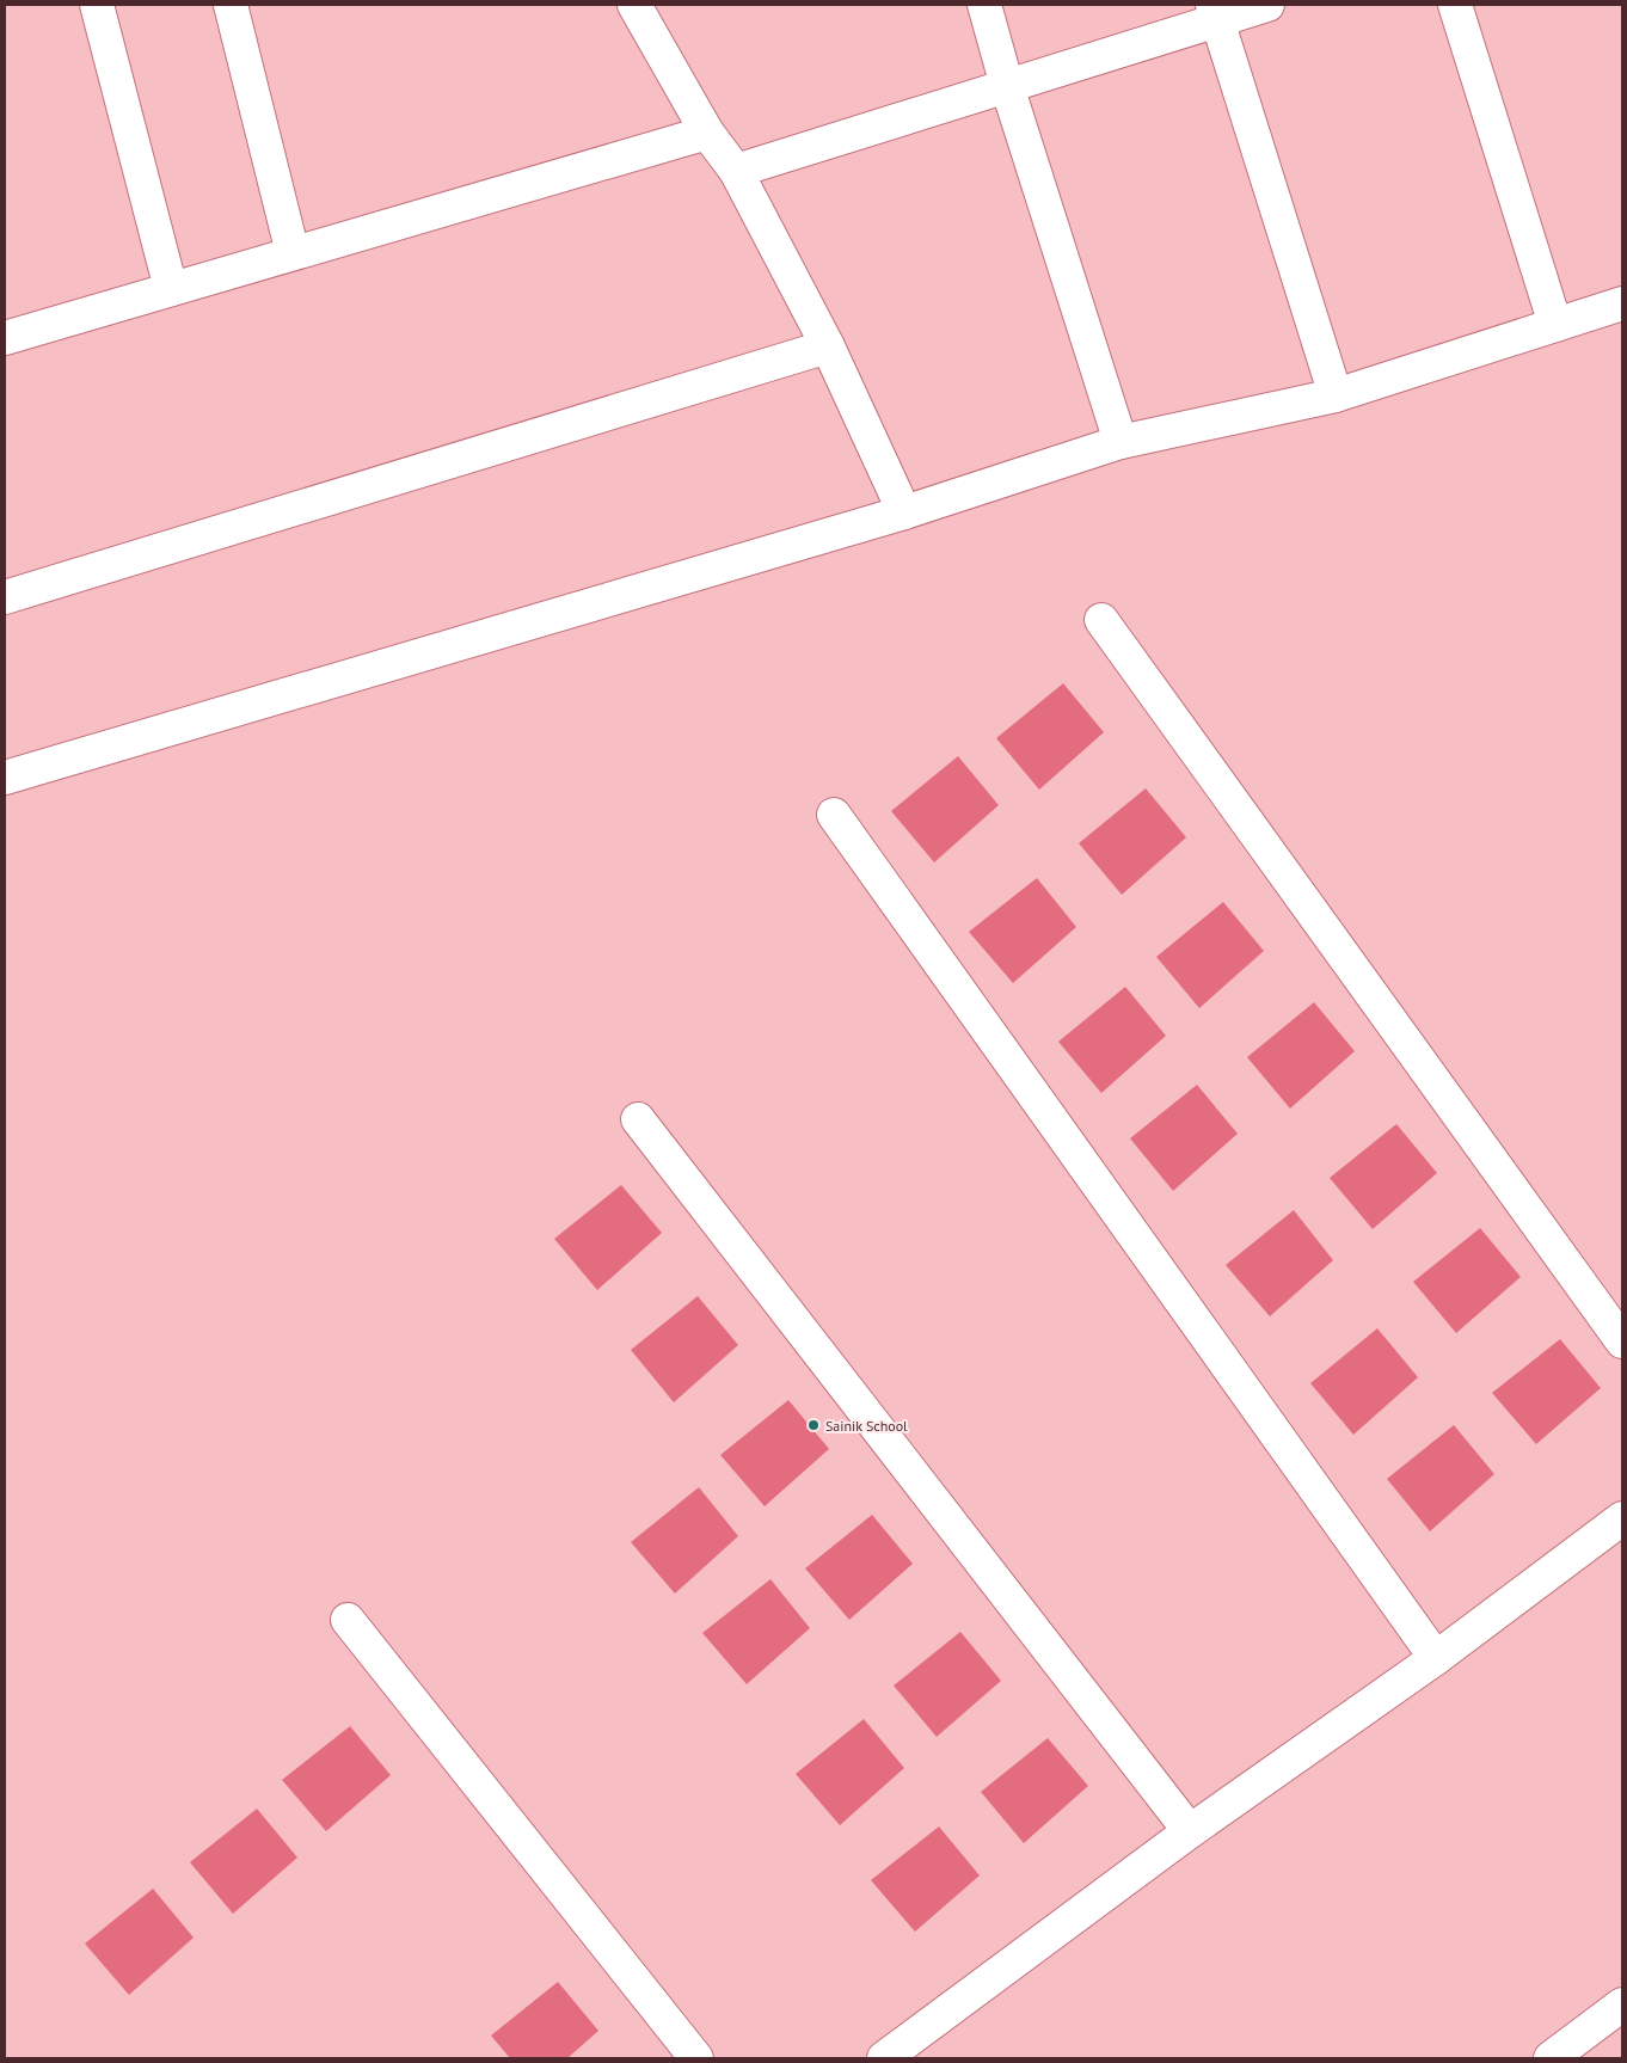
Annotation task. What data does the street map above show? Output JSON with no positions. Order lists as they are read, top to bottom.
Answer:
{
  "places": ["Sainik School"]
}
